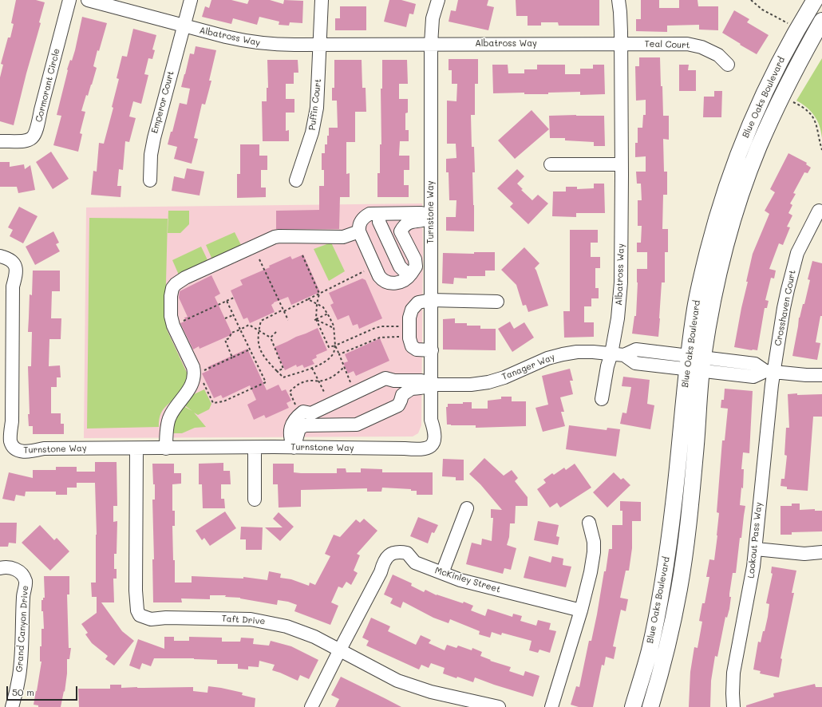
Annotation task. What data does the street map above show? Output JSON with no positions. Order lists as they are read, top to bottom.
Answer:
{
  "streets": {
    "main road": ["Blue Oaks Boulevard"],
    "street": [
      "Albatross Way",
      "Teal Court",
      "Cormorant Circle",
      "Emperor Court",
      "Puffin Court",
      "Turnstone Way",
      "Crosshaven Court",
      "Tanager Way",
      "Lookout Pass Way",
      "McKinley Street",
      "Taft Drive",
      "Grand Canyon Drive"
    ]
  },
  "crossings": [
    ["Albatross Way", "Teal Court"],
    ["Albatross Way", "Emperor Court"],
    ["Albatross Way", "Puffin Court"],
    ["Albatross Way", "Turnstone Way"],
    ["Albatross Way", "Tanager Way"],
    ["Blue Oaks Boulevard", "Tanager Way"],
    ["Turnstone Way", "Tanager Way"],
    ["Turnstone Way", "Taft Drive"],
    ["Crosshaven Court", "Tanager Way"],
    ["Crosshaven Court", "Lookout Pass Way"],
    ["Tanager Way", "Lookout Pass Way"],
    ["McKinley Street", "Taft Drive"]
  ],
  "scale_bar": "50 m"
}
